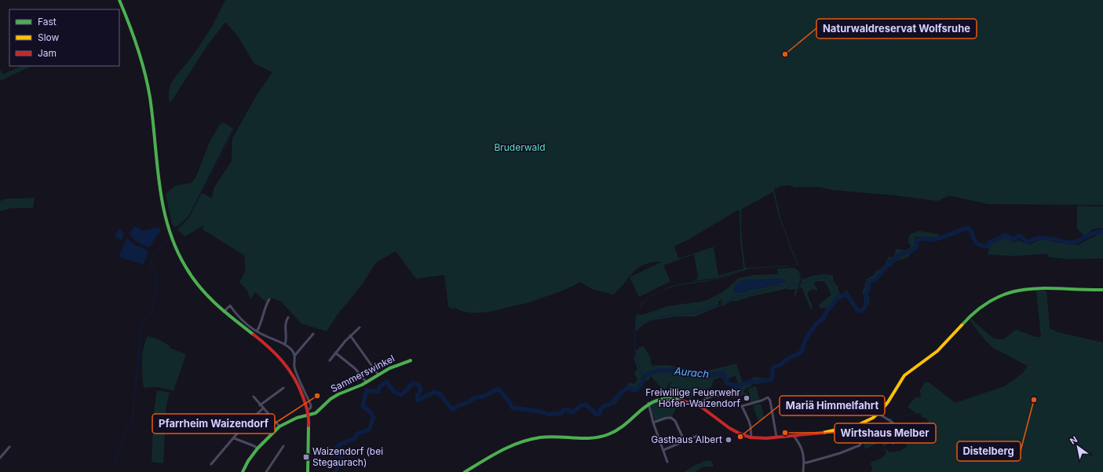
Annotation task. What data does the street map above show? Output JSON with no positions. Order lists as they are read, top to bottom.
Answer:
{
  "streets": {
    "street": ["Sammerswinkel"]
  },
  "water": ["Aurach"],
  "parks": ["Bruderwald"],
  "places": {
    "other": [
      "Naturwaldreservat Wolfsruhe",
      "Pfarrheim Waizendorf",
      "Freiwillige Feuerwehr Höfen-Waizendorf",
      "Distelberg",
      "Wirtshaus Melber",
      "Mariä Himmelfahrt",
      "Gasthaus Albert"
    ],
    "transit": ["Waizendorf (bei Stegaurach)"]
  },
  "legend": ["Fast", "Slow", "Jam"],
  "north": "top left"
}
